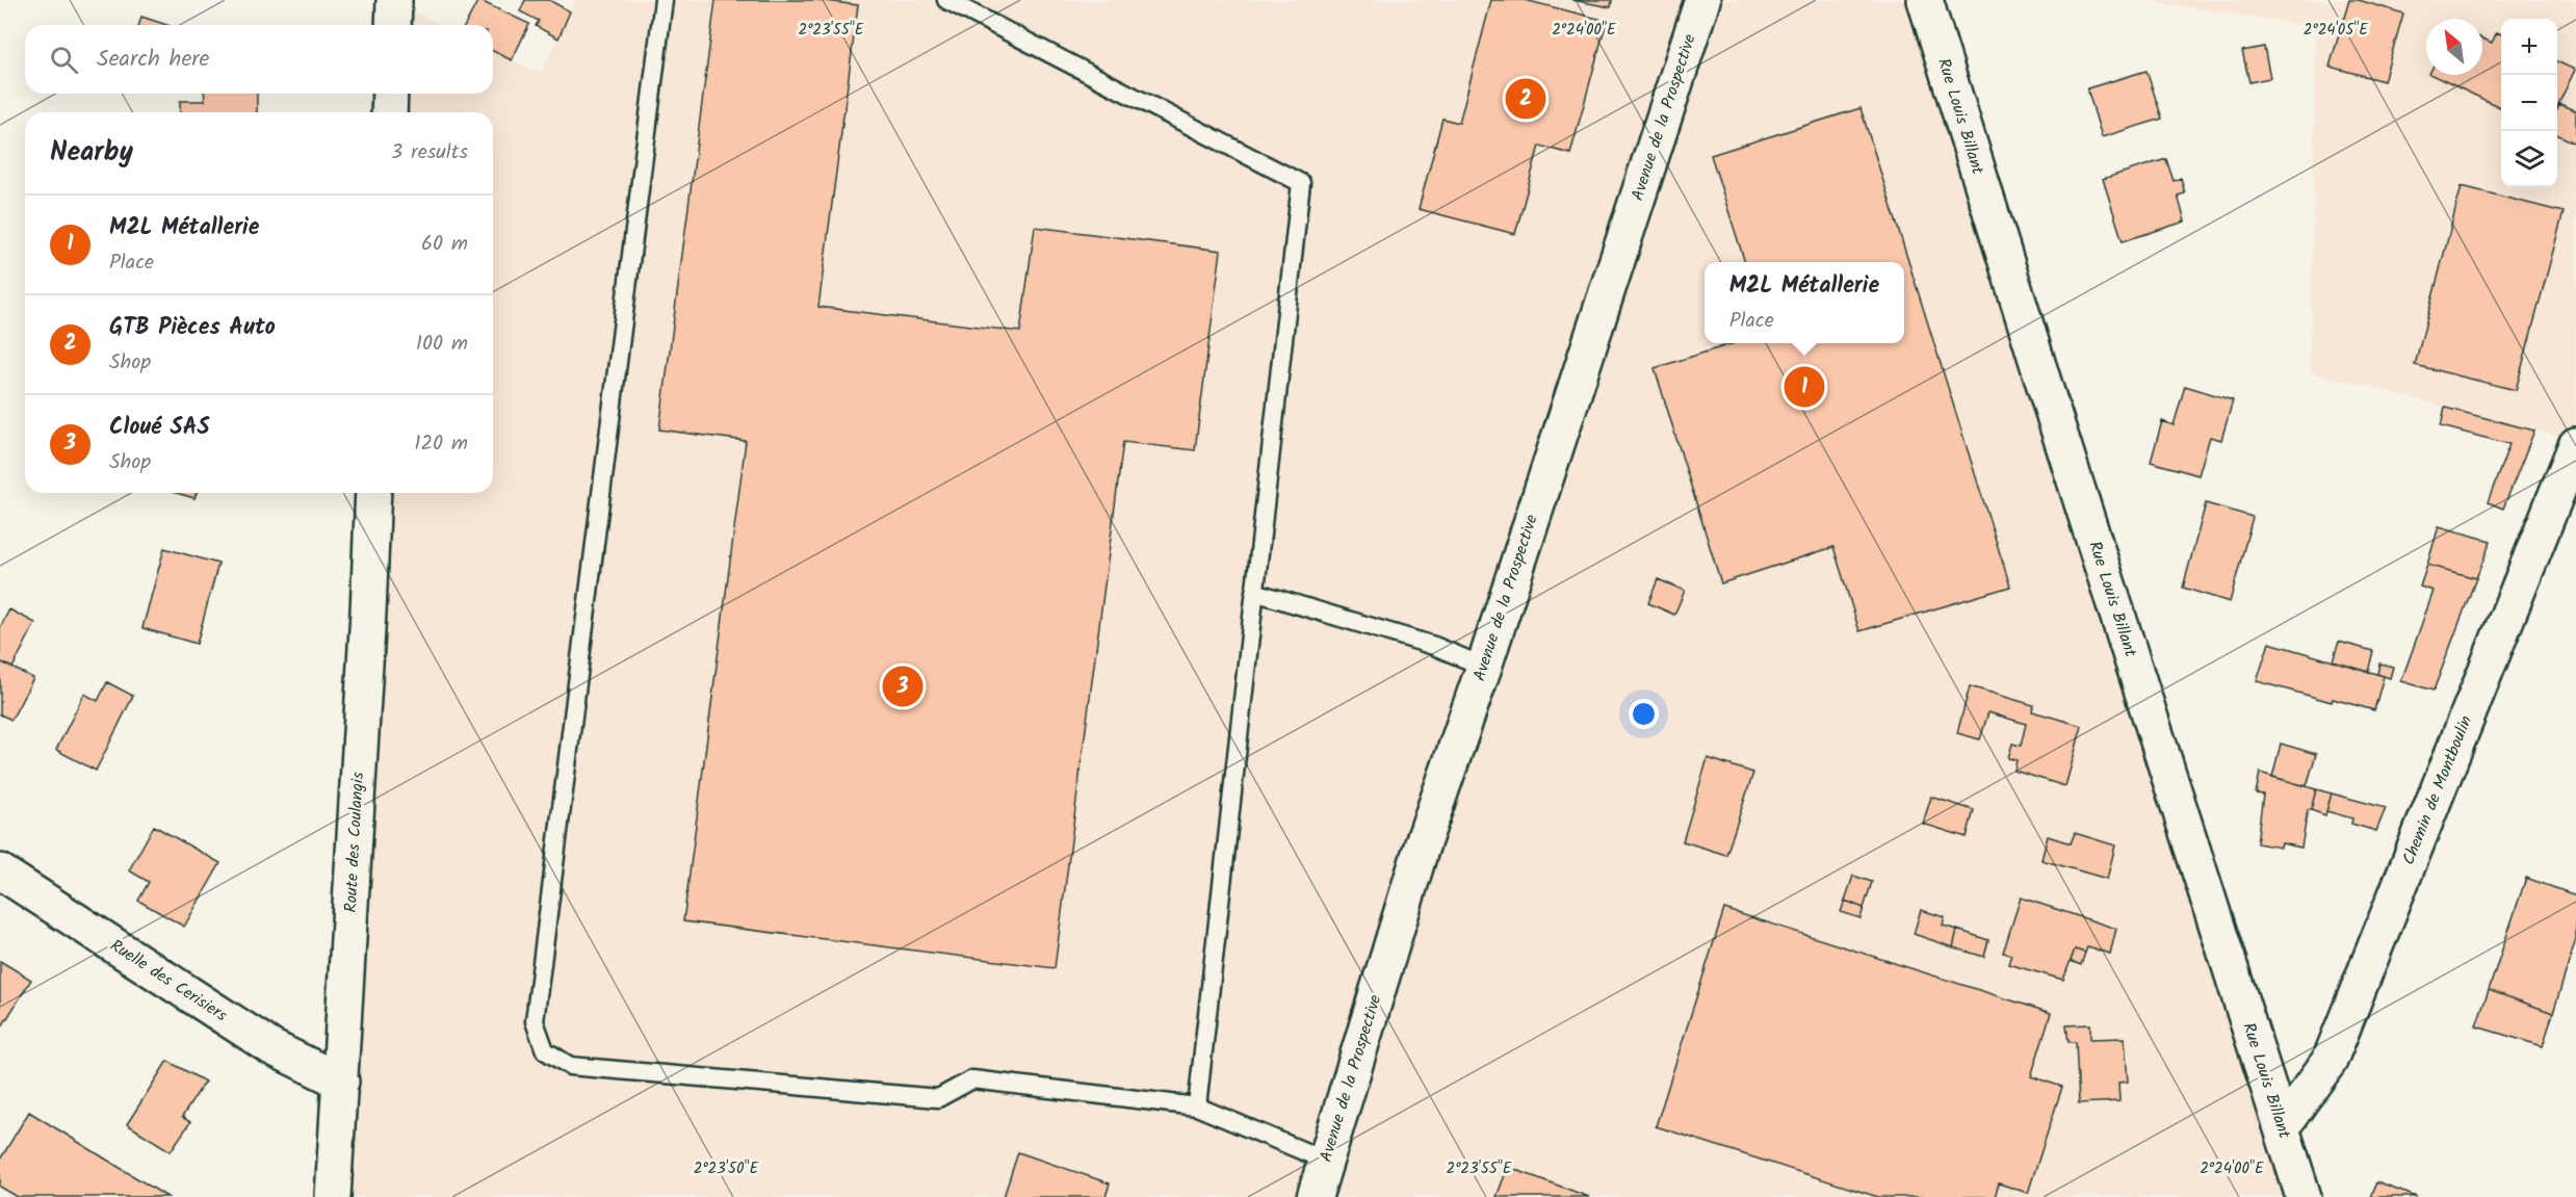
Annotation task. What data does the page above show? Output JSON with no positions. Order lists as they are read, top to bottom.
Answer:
{
  "streets": {
    "street": [
      "Rue Louis Billant",
      "Avenue de la Prospective",
      "Chemin de Montboulin",
      "Route des Coulangis",
      "Ruelle des Cerisiers"
    ]
  },
  "crossings": [
    ["Rue Louis Billant", "Chemin de Montboulin"],
    ["Route des Coulangis", "Ruelle des Cerisiers"]
  ],
  "north": "top left",
  "page": {
    "map_buttons": ["+", "−"],
    "search": "Search here",
    "pins": ["2", "1", "3"],
    "heading": ["Nearby", "3 results"],
    "list": [
      {
        "mark": "1",
        "name": "M2L Métallerie",
        "note": "Place",
        "value": "60 m"
      },
      {
        "mark": "2",
        "name": "GTB Pièces Auto",
        "note": "Shop",
        "value": "100 m"
      },
      {
        "mark": "3",
        "name": "Cloué SAS",
        "note": "Shop",
        "value": "120 m"
      }
    ],
    "popup": ["M2L Métallerie", "Place"]
  },
  "coordinates": [
    "2°23'55\"E",
    "2°24'00\"E",
    "2°24'05\"E",
    "2°23'50\"E"
  ]
}
